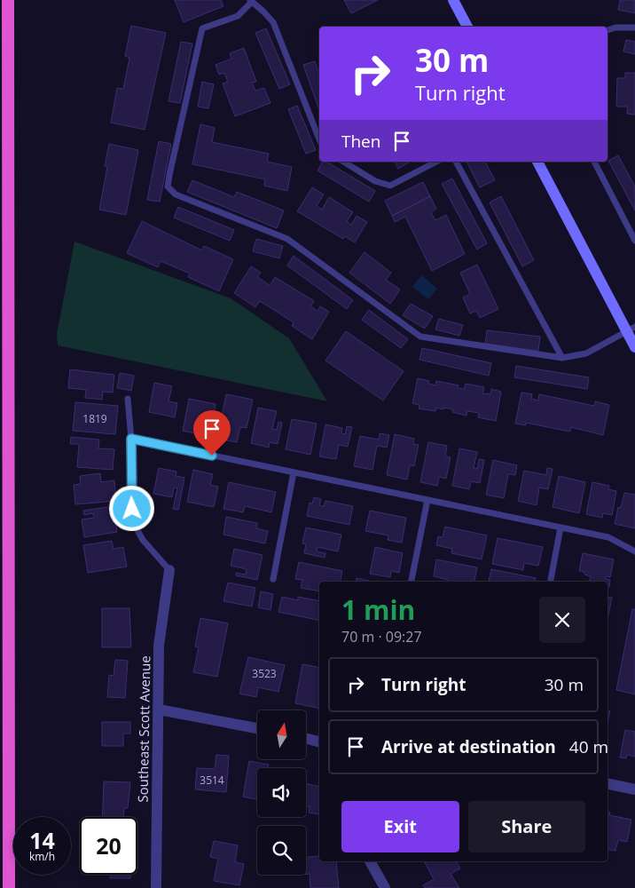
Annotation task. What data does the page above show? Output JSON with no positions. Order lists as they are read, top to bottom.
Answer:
{
  "streets": {
    "street": ["Southeast Scott Avenue"]
  },
  "house_numbers": ["1819", "3523", "3514"],
  "north": "top",
  "page": {
    "turn": ["30 m", "Turn right"],
    "then": "Then",
    "heading": ["1 min", "70 m · 09:27"],
    "list": [
      {
        "name": "Turn right",
        "value": "30 m"
      },
      {
        "name": "Arrive at destination",
        "value": "40 m"
      }
    ],
    "buttons": ["Exit", "Share"],
    "speed": "14 km/h",
    "limit": "20"
  }
}
